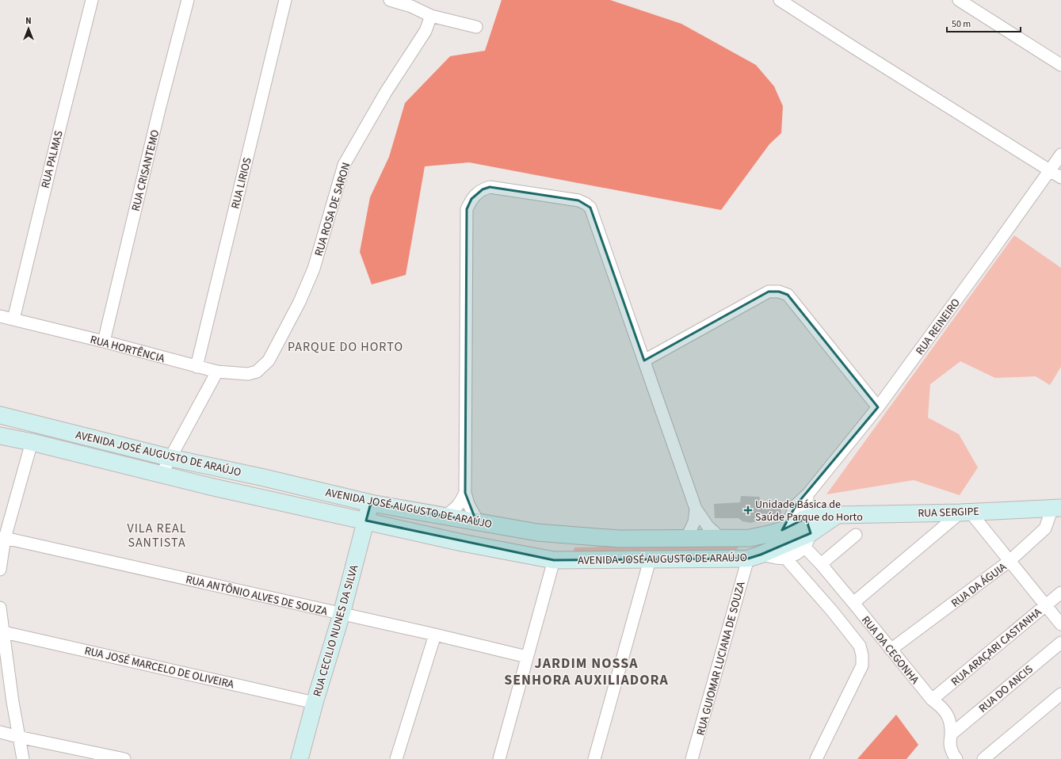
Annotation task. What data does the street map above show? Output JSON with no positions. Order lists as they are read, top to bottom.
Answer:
{
  "streets": {
    "street": [
      "RUA PALMAS",
      "RUA CRISANTEMO",
      "RUA LIRIOS",
      "RUA ROSA DE SARON",
      "RUA REINEIRO",
      "RUA HORTÊNCIA",
      "AVENIDA JOSÉ AUGUSTO DE ARAÚJO",
      "RUA SERGIPE",
      "RUA DA ÁGUIA",
      "RUA ANTÔNIO ALVES DE SOUZA",
      "RUA CECILIO NUNES DA SILVA",
      "RUA ARAÇARI CASTANHA",
      "RUA DA CEGONHA",
      "RUA GUIOMAR LUCIANA DE SOUZA",
      "RUA JOSÉ MARCELO DE OLIVEIRA",
      "RUA DO ANCIS"
    ]
  },
  "crossings": [
    ["RUA PALMAS", "RUA HORTÊNCIA"],
    ["RUA CRISANTEMO", "RUA HORTÊNCIA"],
    ["RUA LIRIOS", "RUA HORTÊNCIA"],
    ["RUA ROSA DE SARON", "RUA HORTÊNCIA"],
    ["RUA REINEIRO", "AVENIDA JOSÉ AUGUSTO DE ARAÚJO"],
    ["AVENIDA JOSÉ AUGUSTO DE ARAÚJO", "RUA SERGIPE"],
    ["AVENIDA JOSÉ AUGUSTO DE ARAÚJO", "RUA CECILIO NUNES DA SILVA"],
    ["AVENIDA JOSÉ AUGUSTO DE ARAÚJO", "RUA DA CEGONHA"],
    ["AVENIDA JOSÉ AUGUSTO DE ARAÚJO", "RUA GUIOMAR LUCIANA DE SOUZA"],
    ["RUA SERGIPE", "RUA DA ÁGUIA"],
    ["RUA DA ÁGUIA", "RUA DA CEGONHA"],
    ["RUA ANTÔNIO ALVES DE SOUZA", "RUA CECILIO NUNES DA SILVA"],
    ["RUA CECILIO NUNES DA SILVA", "RUA JOSÉ MARCELO DE OLIVEIRA"],
    ["RUA ARAÇARI CASTANHA", "RUA DA CEGONHA"],
    ["RUA DA CEGONHA", "RUA DO ANCIS"]
  ],
  "districts": ["PARQUE DO HORTO", "VILA REAL SANTISTA", "JARDIM NOSSA SENHORA AUXILIADORA"],
  "places": {
    "health": ["Unidade Básica de Saúde Parque do Horto"]
  },
  "scale_bar": "50 m",
  "north": "top"
}
